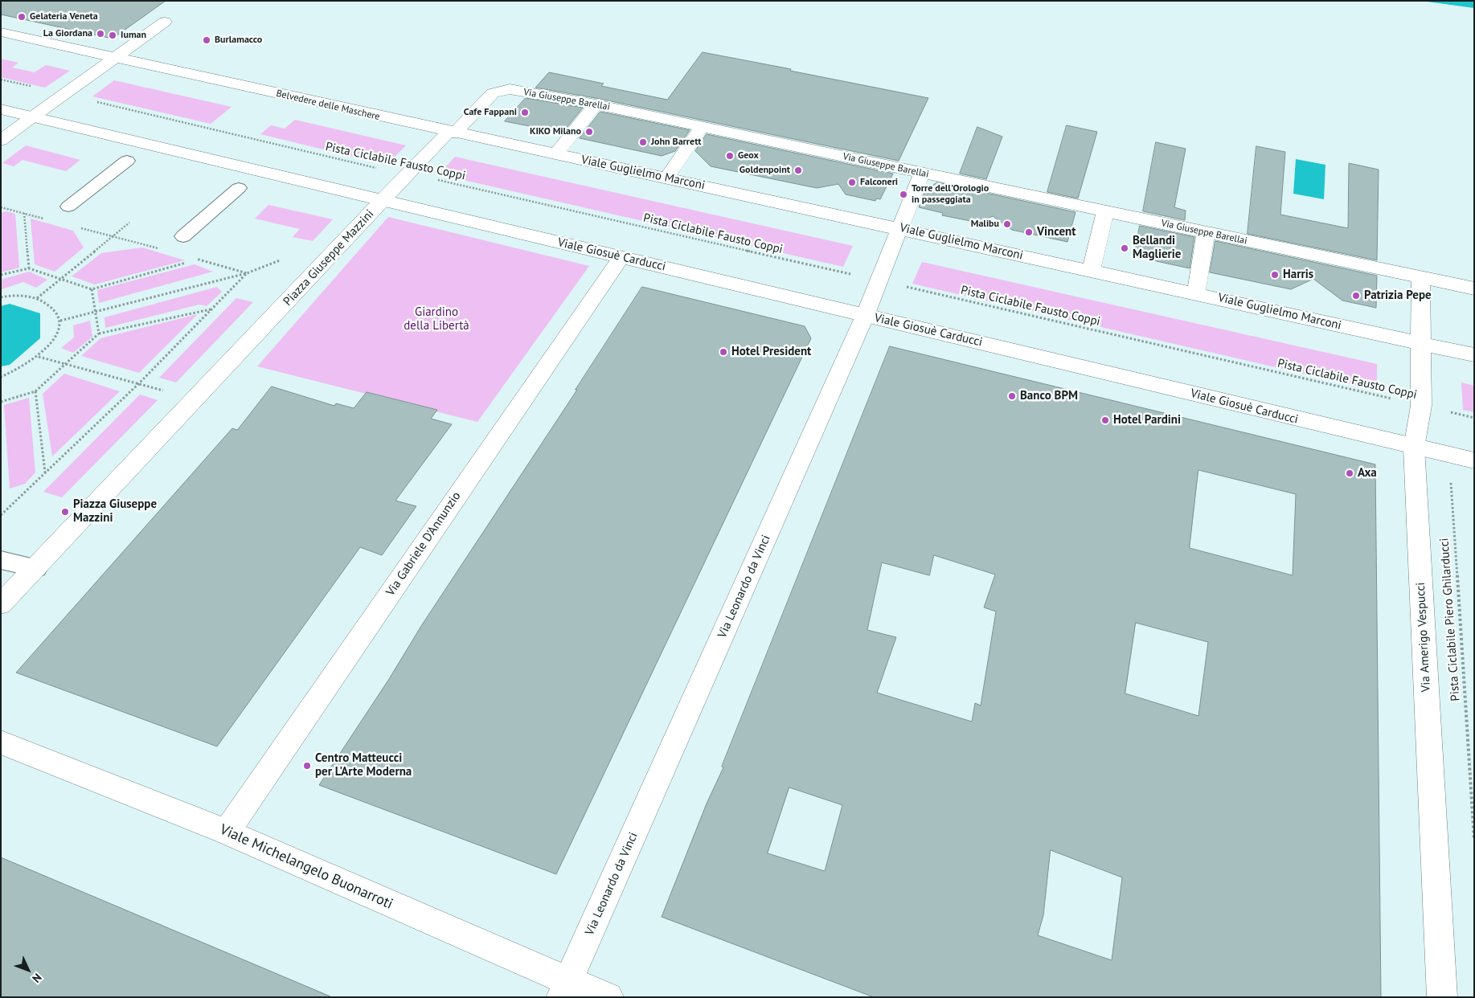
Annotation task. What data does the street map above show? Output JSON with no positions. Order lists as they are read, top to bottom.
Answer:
{
  "streets": {
    "street": [
      "Via Giuseppe Barellai",
      "Belvedere delle Maschere",
      "Viale Guglielmo Marconi",
      "Viale Giosuè Carducci",
      "Piazza Giuseppe Mazzini",
      "Via Gabriele D'Annunzio",
      "Via Leonardo da Vinci",
      "Via Amerigo Vespucci",
      "Viale Michelangelo Buonarroti"
    ],
    "path": ["Pista Ciclabile Fausto Coppi", "Pista Ciclabile Piero Ghilarducci"]
  },
  "crossings": [
    ["Via Giuseppe Barellai", "Belvedere delle Maschere"],
    ["Via Giuseppe Barellai", "Viale Guglielmo Marconi"],
    ["Via Giuseppe Barellai", "Via Leonardo da Vinci"],
    ["Via Giuseppe Barellai", "Via Amerigo Vespucci"],
    ["Belvedere delle Maschere", "Viale Guglielmo Marconi"],
    ["Pista Ciclabile Fausto Coppi", "Via Leonardo da Vinci"],
    ["Pista Ciclabile Fausto Coppi", "Via Amerigo Vespucci"],
    ["Viale Guglielmo Marconi", "Via Leonardo da Vinci"],
    ["Viale Guglielmo Marconi", "Via Amerigo Vespucci"],
    ["Viale Giosuè Carducci", "Piazza Giuseppe Mazzini"],
    ["Viale Giosuè Carducci", "Via Gabriele D'Annunzio"],
    ["Viale Giosuè Carducci", "Via Leonardo da Vinci"],
    ["Viale Giosuè Carducci", "Pista Ciclabile Piero Ghilarducci"],
    ["Viale Giosuè Carducci", "Via Amerigo Vespucci"],
    ["Via Gabriele D'Annunzio", "Viale Michelangelo Buonarroti"],
    ["Via Leonardo da Vinci", "Viale Michelangelo Buonarroti"]
  ],
  "parks": ["Giardino della Libertà"],
  "places": [
    "Gelateria Veneta",
    "La Giordana",
    "Iuman",
    "Burlamacco",
    "Cafe Fappani",
    "KIKO Milano",
    "John Barrett",
    "Geox",
    "Goldenpoint",
    "Falconeri",
    "Torre dell'Orologio in passeggiata",
    "Malibu",
    "Vincent",
    "Bellandi Maglierie",
    "Harris",
    "Patrizia Pepe",
    "Hotel President",
    "Banco BPM",
    "Hotel Pardini",
    "Axa",
    "Piazza Giuseppe Mazzini",
    "Centro Matteucci per L'Arte Moderna"
  ],
  "north": "bottom right"
}
